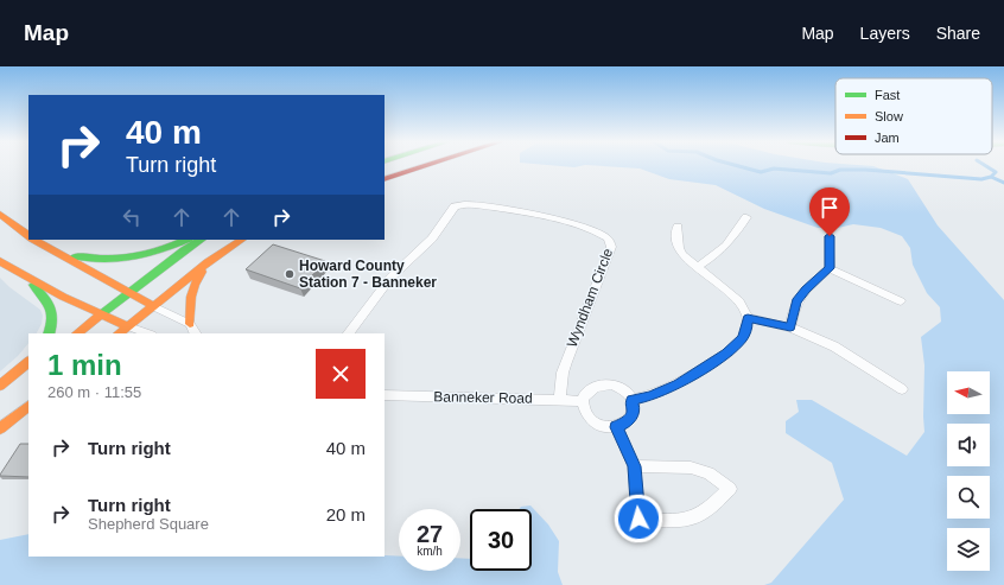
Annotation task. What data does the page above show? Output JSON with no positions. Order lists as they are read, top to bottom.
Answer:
{
  "streets": {
    "street": ["Wyndham Circle", "Banneker Road"]
  },
  "crossings": [
    ["Wyndham Circle", "Banneker Road"]
  ],
  "places": ["Howard County Station 7 - Banneker"],
  "legend": ["Fast", "Slow", "Jam"],
  "north": "left",
  "page": {
    "header": "Map",
    "nav": ["Map", "Layers", "Share"],
    "turn": ["40 m", "Turn right"],
    "heading": ["1 min", "260 m · 11:55"],
    "list": [
      {
        "name": "Turn right",
        "value": "40 m"
      },
      {
        "name": "Turn right",
        "note": "Shepherd Square",
        "value": "20 m"
      }
    ],
    "speed": "27 km/h",
    "limit": "30"
  }
}
